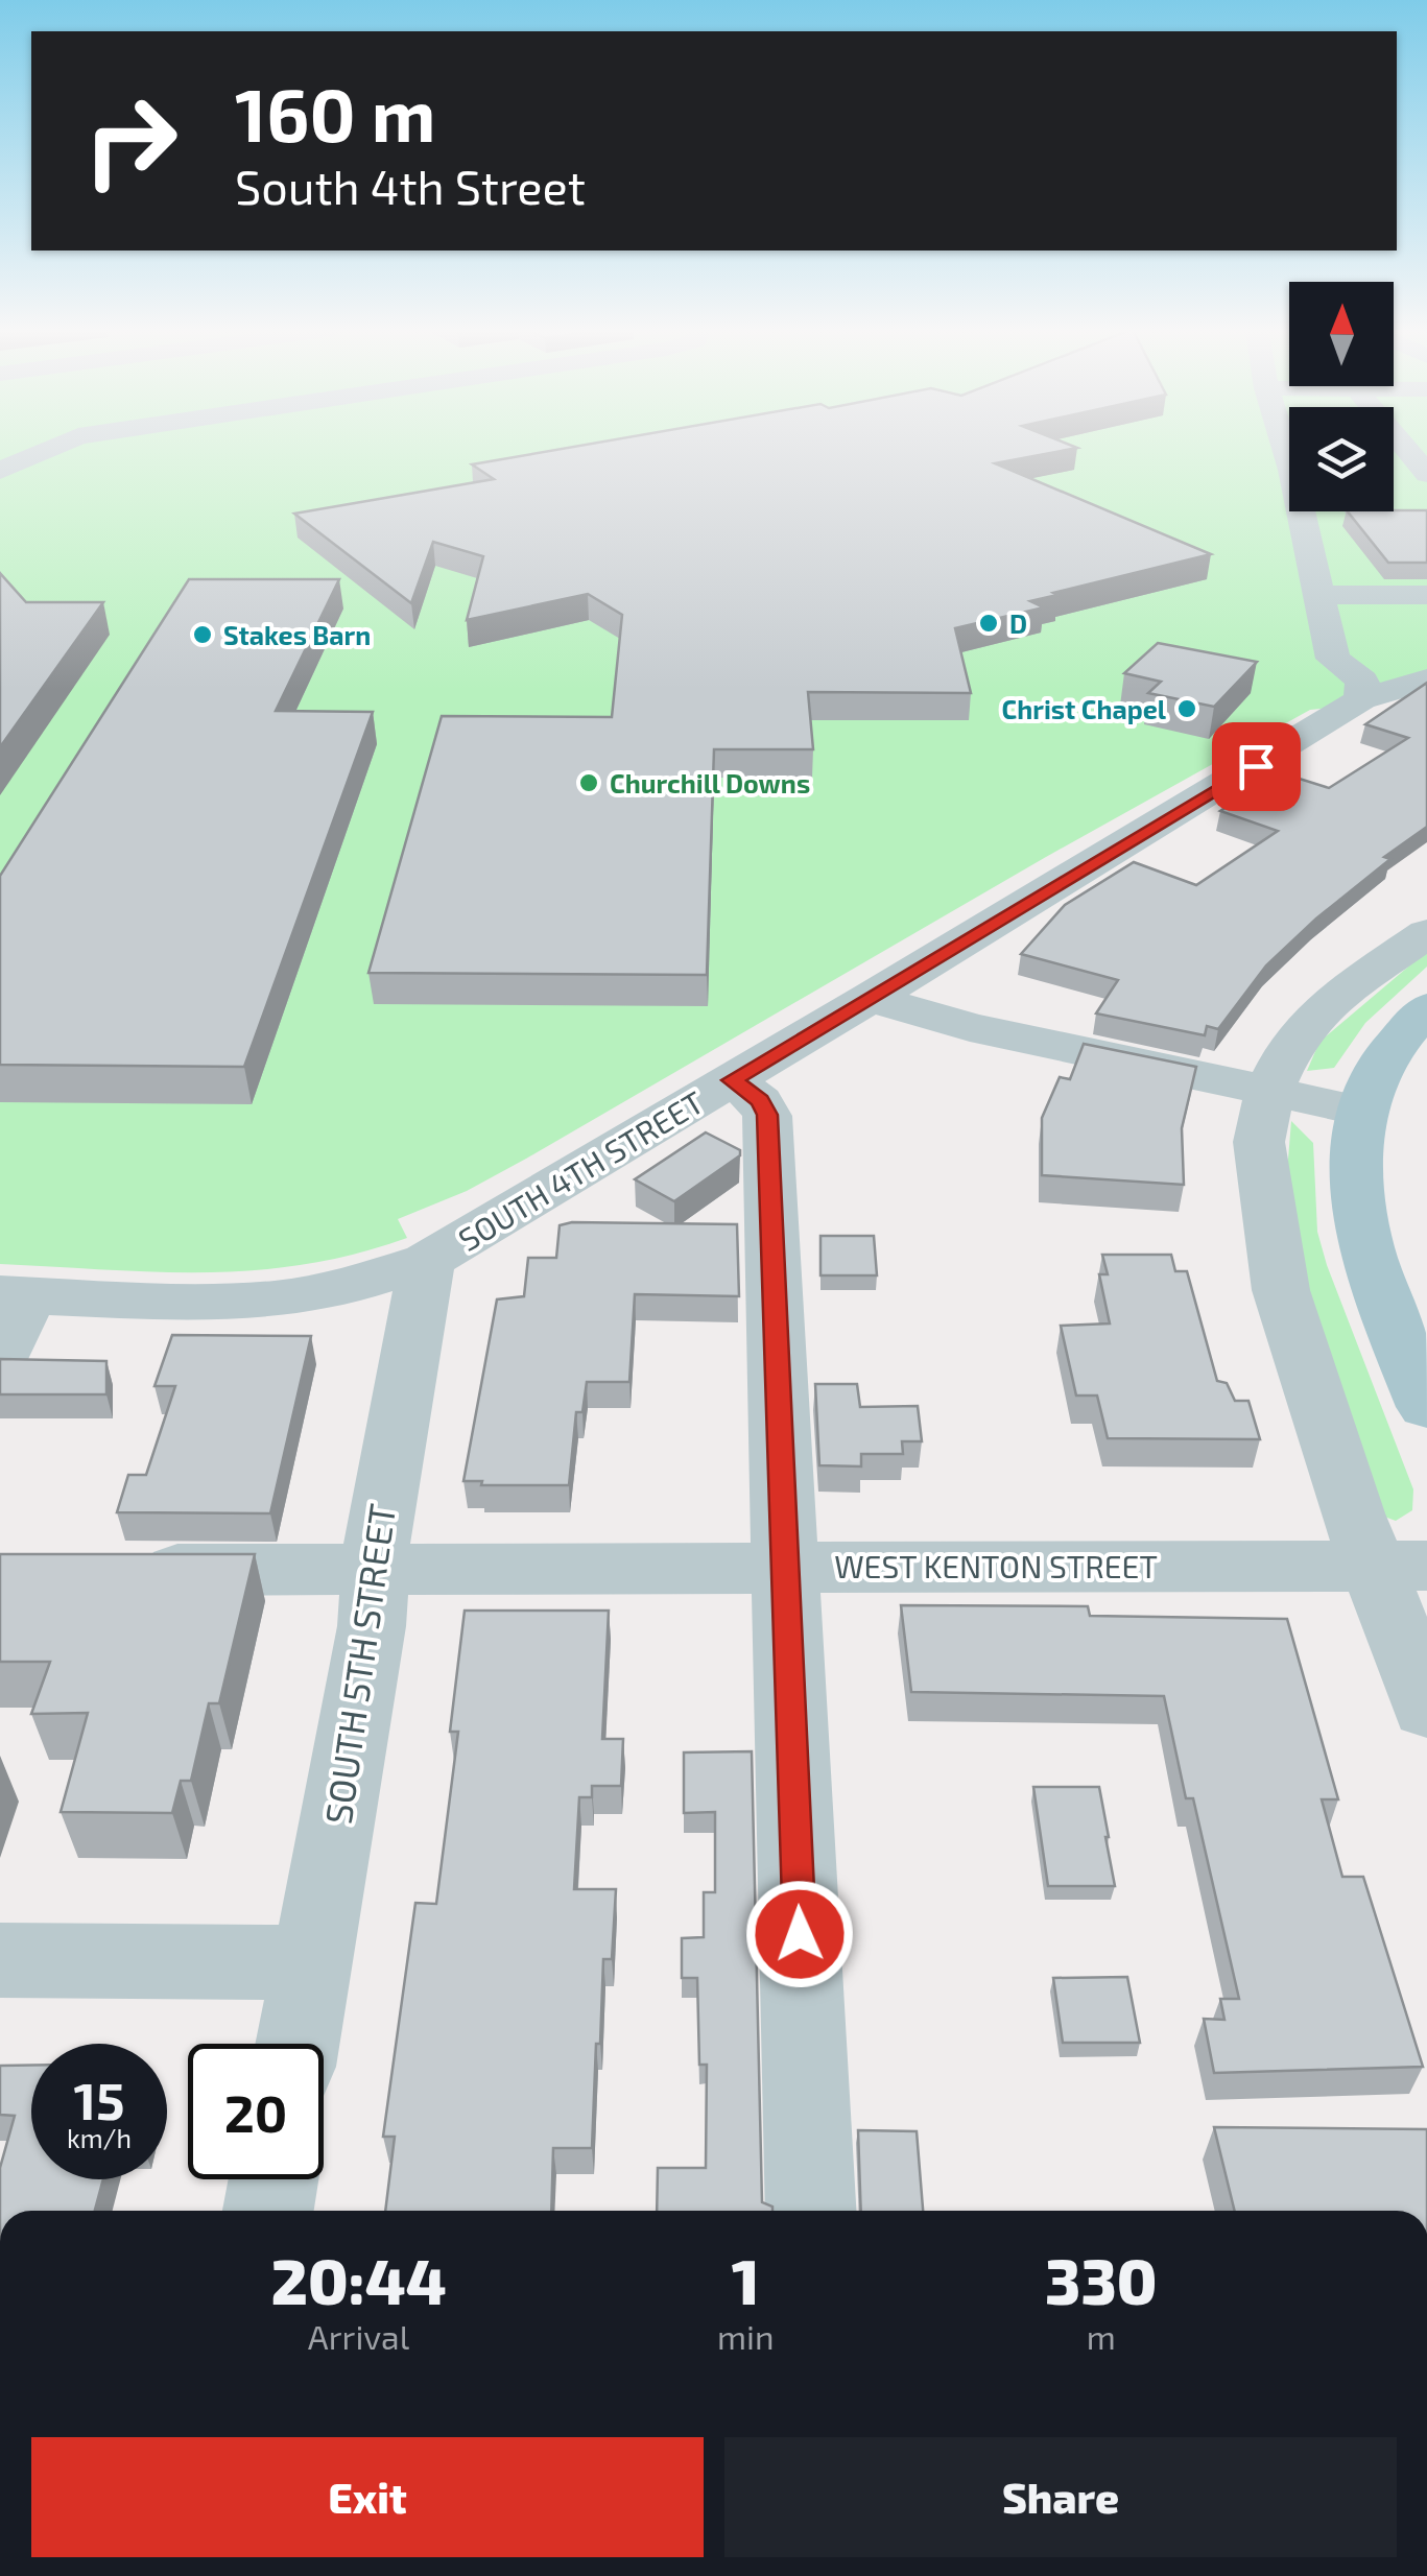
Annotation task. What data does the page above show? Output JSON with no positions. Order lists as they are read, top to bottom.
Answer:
{
  "streets": {
    "street": ["SOUTH 4TH STREET", "WEST KENTON STREET", "SOUTH 5TH STREET"]
  },
  "crossings": [
    ["SOUTH 4TH STREET", "SOUTH 5TH STREET"],
    ["WEST KENTON STREET", "SOUTH 5TH STREET"]
  ],
  "places": [
    "D",
    "Stakes Barn",
    "Christ Chapel",
    "Churchill Downs"
  ],
  "north": "top",
  "page": {
    "turn": ["160 m", "South 4th Street"],
    "speed": "15 km/h",
    "limit": "20",
    "eta": [
      "20:44",
      "Arrival",
      "1",
      "min",
      "330",
      "m"
    ],
    "buttons": ["Exit", "Share"]
  }
}
